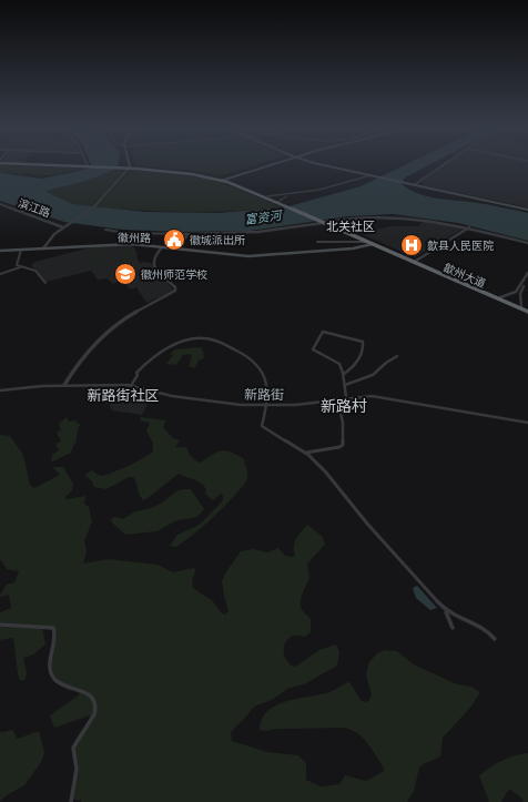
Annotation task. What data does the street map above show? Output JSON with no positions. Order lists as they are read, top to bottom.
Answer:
{
  "streets": {
    "highway": ["歙州大道"],
    "main road": ["徽州路"],
    "street": ["滨江路", "新路街"]
  },
  "crossings": [
    ["徽州路", "歙州大道"]
  ],
  "districts": ["北关社区", "新路街社区", "新路村"],
  "water": ["富资河"],
  "places": {
    "public building": ["徽城派出所"],
    "hospital": ["歙县人民医院"],
    "school or university": ["徽州师范学校"]
  }
}
